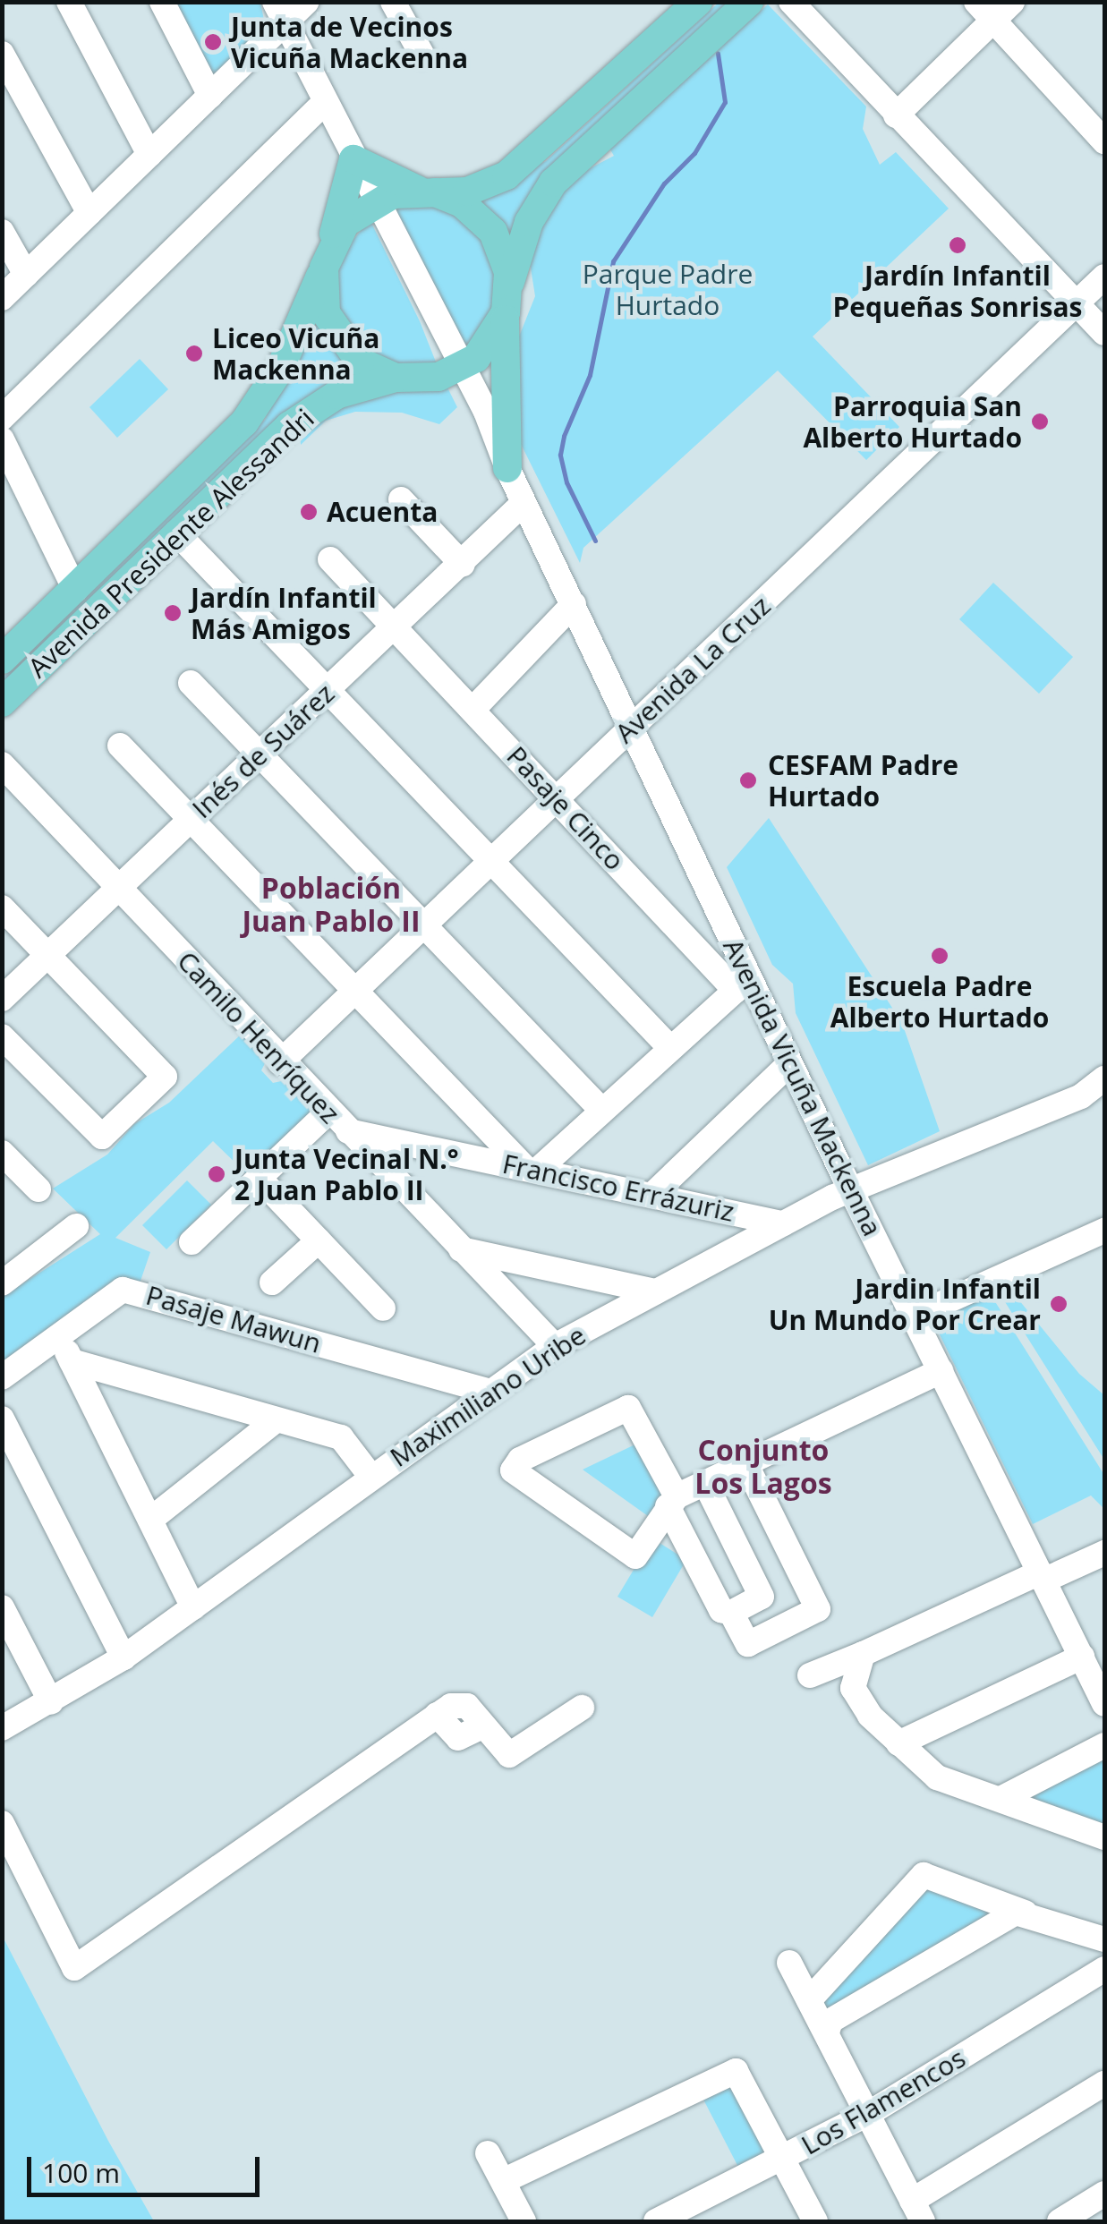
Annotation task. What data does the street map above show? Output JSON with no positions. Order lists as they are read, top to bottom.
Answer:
{
  "streets": {
    "main road": ["Avenida Presidente Alessandri"],
    "street": [
      "Avenida La Cruz",
      "Inés de Suárez",
      "Pasaje Cinco",
      "Camilo Henríquez",
      "Avenida Vicuña Mackenna",
      "Francisco Errázuriz",
      "Pasaje Mawun",
      "Maximiliano Uribe",
      "Los Flamencos"
    ]
  },
  "crossings": [
    ["Avenida Presidente Alessandri", "Avenida Vicuña Mackenna"],
    ["Avenida La Cruz", "Pasaje Cinco"],
    ["Avenida La Cruz", "Camilo Henríquez"],
    ["Avenida La Cruz", "Avenida Vicuña Mackenna"],
    ["Inés de Suárez", "Pasaje Cinco"],
    ["Inés de Suárez", "Camilo Henríquez"],
    ["Inés de Suárez", "Avenida Vicuña Mackenna"],
    ["Pasaje Cinco", "Avenida Vicuña Mackenna"],
    ["Camilo Henríquez", "Francisco Errázuriz"],
    ["Camilo Henríquez", "Maximiliano Uribe"],
    ["Avenida Vicuña Mackenna", "Maximiliano Uribe"],
    ["Francisco Errázuriz", "Maximiliano Uribe"],
    ["Pasaje Mawun", "Maximiliano Uribe"]
  ],
  "districts": ["Población Juan Pablo II", "Conjunto Los Lagos"],
  "parks": ["Parque Padre Hurtado"],
  "places": [
    "Junta de Vecinos Vicuña Mackenna",
    "Jardín Infantil Pequeñas Sonrisas",
    "Liceo Vicuña Mackenna",
    "Parroquia San Alberto Hurtado",
    "Acuenta",
    "Jardín Infantil Más Amigos",
    "CESFAM Padre Hurtado",
    "Escuela Padre Alberto Hurtado",
    "Junta Vecinal N.° 2 Juan Pablo II",
    "Jardin Infantil Un Mundo Por Crear"
  ],
  "scale_bar": "100 m"
}
